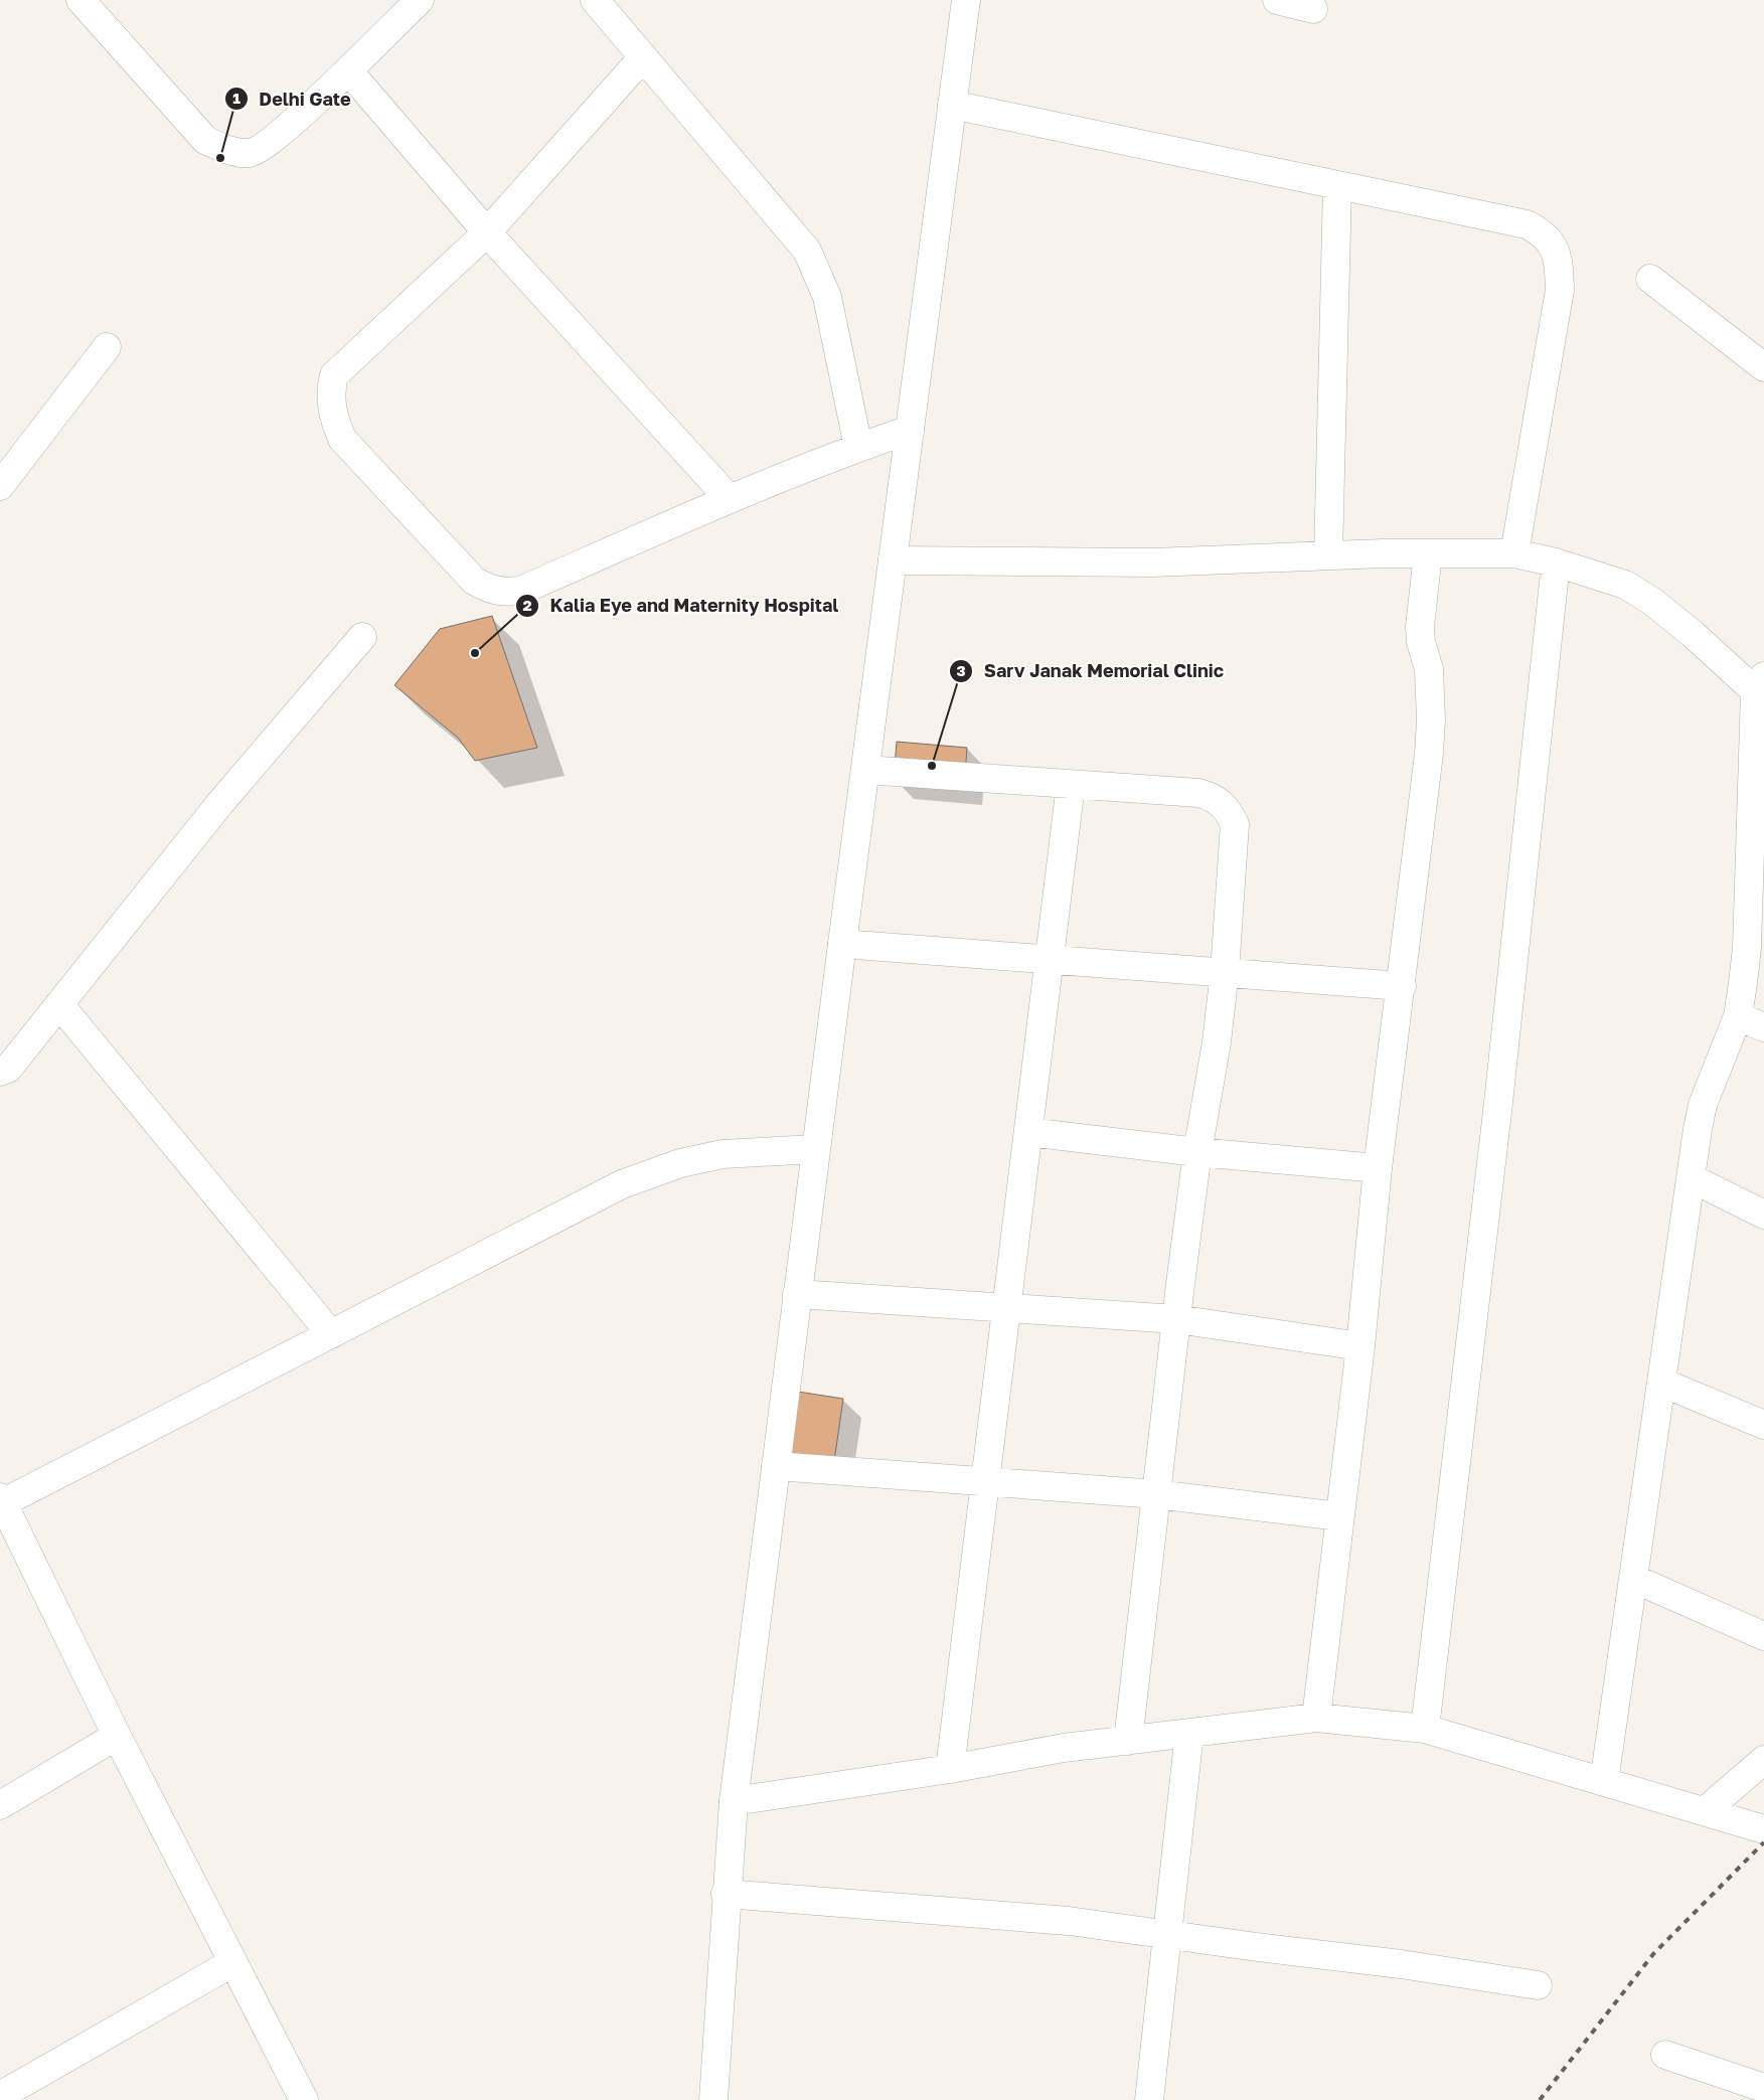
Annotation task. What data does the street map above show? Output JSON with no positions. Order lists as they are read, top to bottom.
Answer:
{
  "places": ["Delhi Gate", "Kalia Eye and Maternity Hospital", "Sarv Janak Memorial Clinic"]
}
